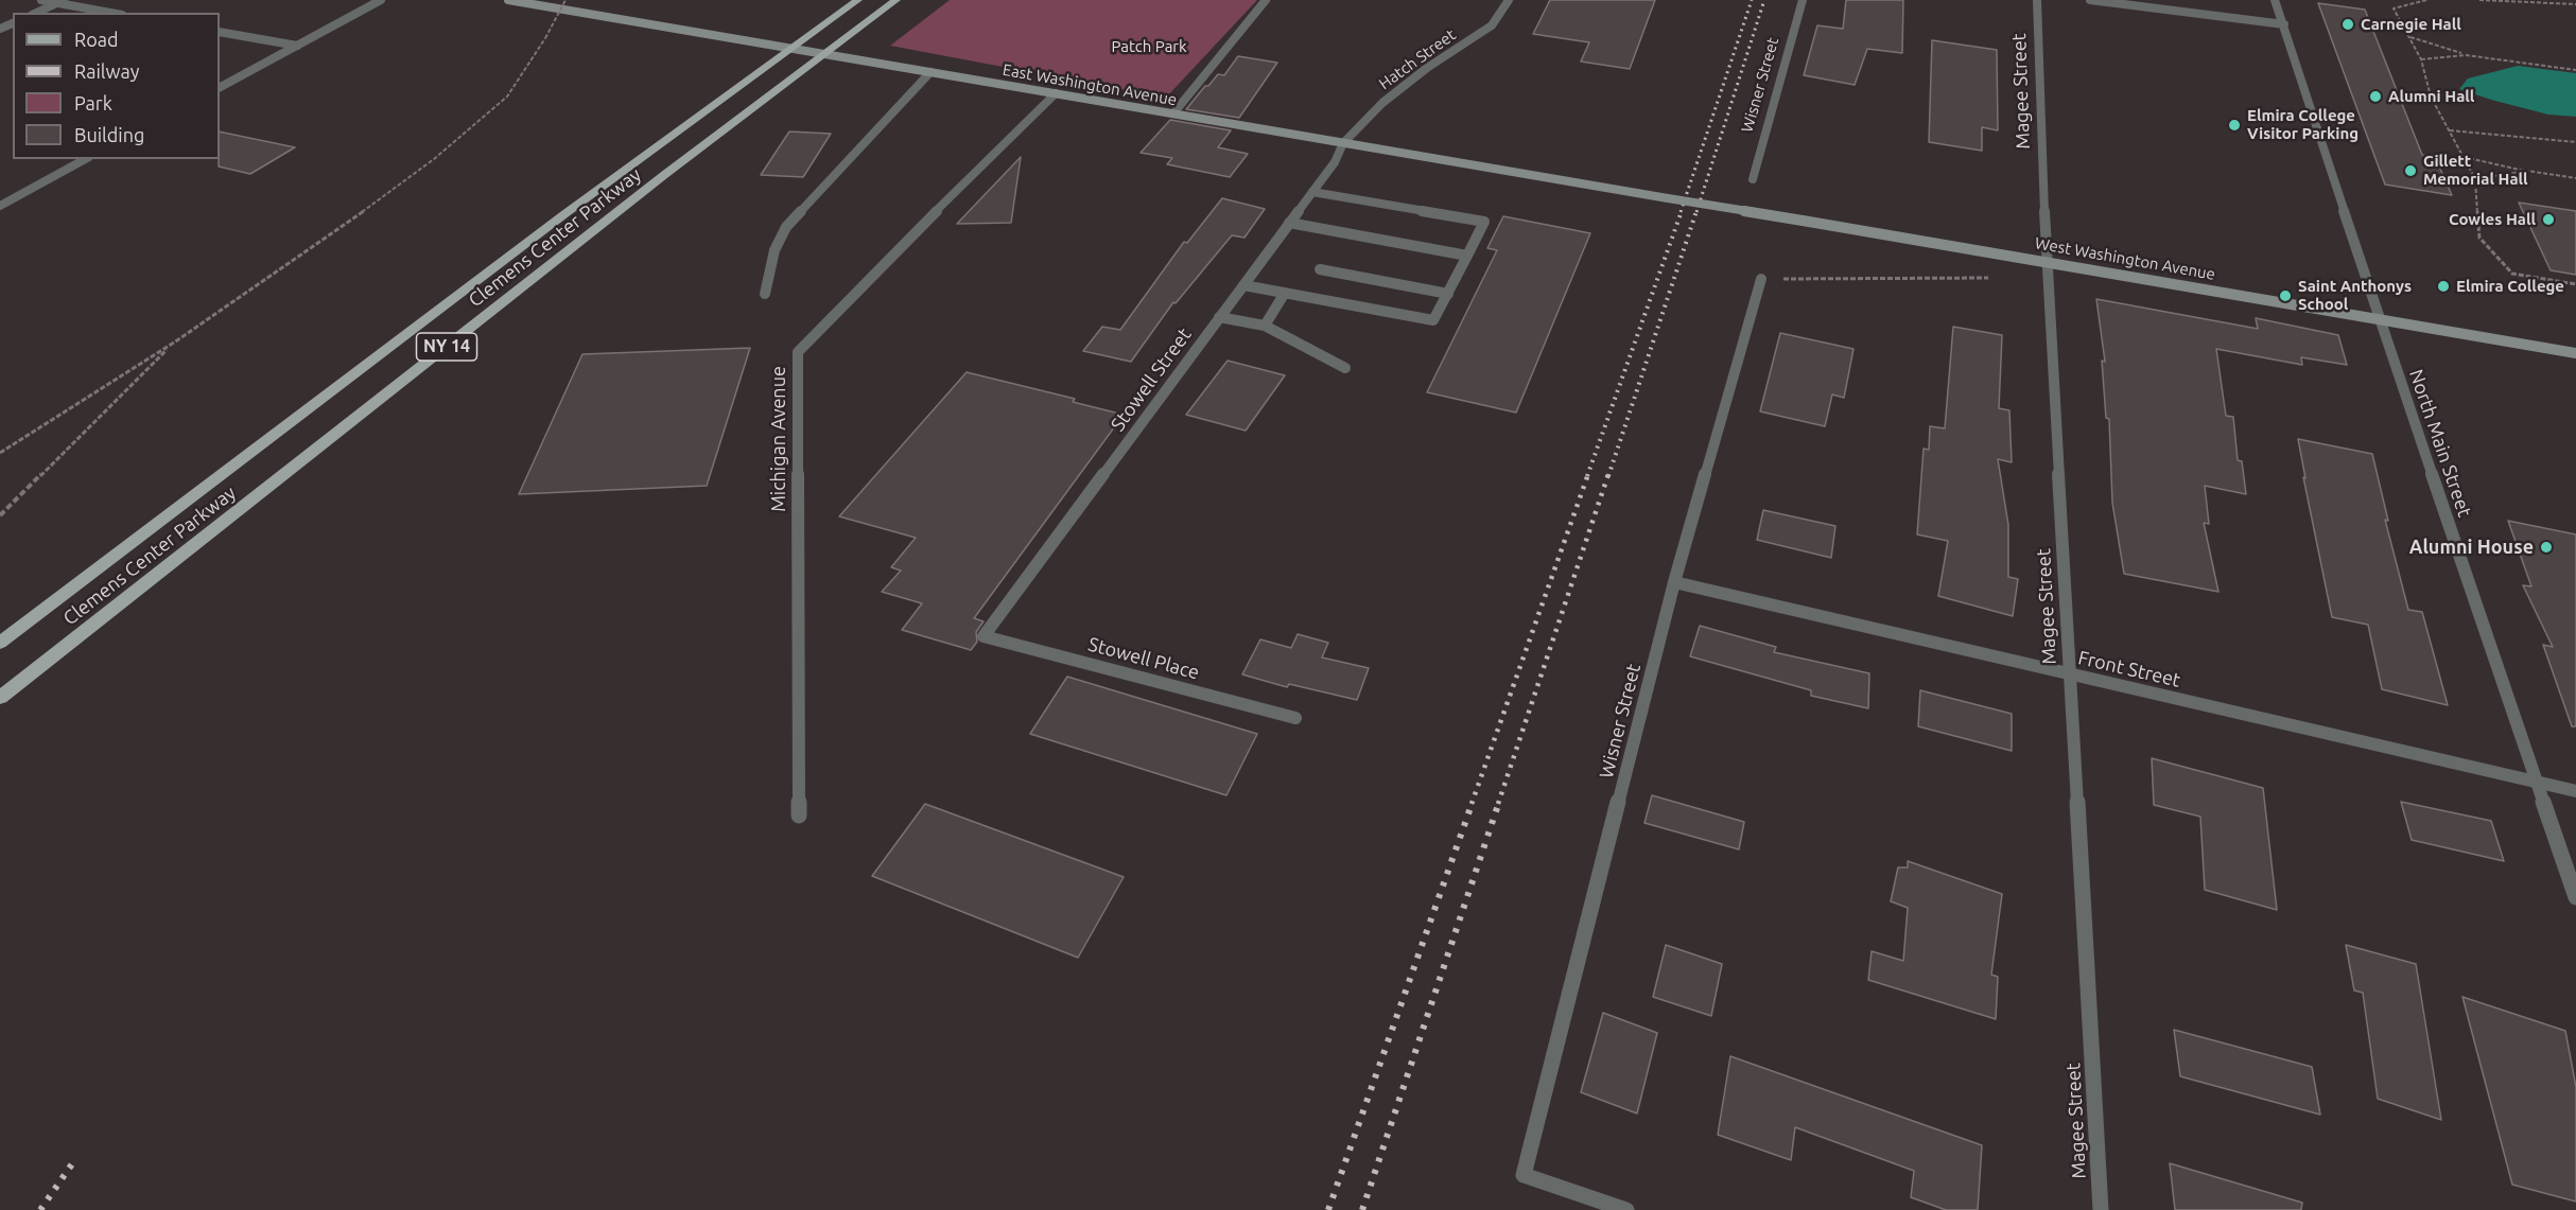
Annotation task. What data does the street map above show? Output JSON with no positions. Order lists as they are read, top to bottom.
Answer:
{
  "streets": {
    "main road": ["Clemens Center Parkway", "NY 14"],
    "street": [
      "Hatch Street",
      "East Washington Avenue",
      "Wisner Street",
      "Magee Street",
      "West Washington Avenue",
      "Stowell Street",
      "Michigan Avenue",
      "North Main Street",
      "Stowell Place",
      "Front Street"
    ]
  },
  "crossings": [
    ["Hatch Street", "East Washington Avenue"],
    ["Hatch Street", "Stowell Street"],
    ["East Washington Avenue", "Clemens Center Parkway"],
    ["East Washington Avenue", "West Washington Avenue"],
    ["East Washington Avenue", "Stowell Street"],
    ["East Washington Avenue", "Michigan Avenue"],
    ["Wisner Street", "Front Street"],
    ["Magee Street", "West Washington Avenue"],
    ["Magee Street", "Front Street"],
    ["West Washington Avenue", "North Main Street"],
    ["Stowell Street", "Stowell Place"],
    ["North Main Street", "Front Street"]
  ],
  "parks": ["Patch Park"],
  "places": [
    "Carnegie Hall",
    "Alumni Hall",
    "Elmira College Visitor Parking",
    "Gillett Memorial Hall",
    "Cowles Hall",
    "Elmira College",
    "Saint Anthonys School",
    "Alumni House"
  ],
  "legend": [
    "Road",
    "Railway",
    "Park",
    "Building"
  ]
}
